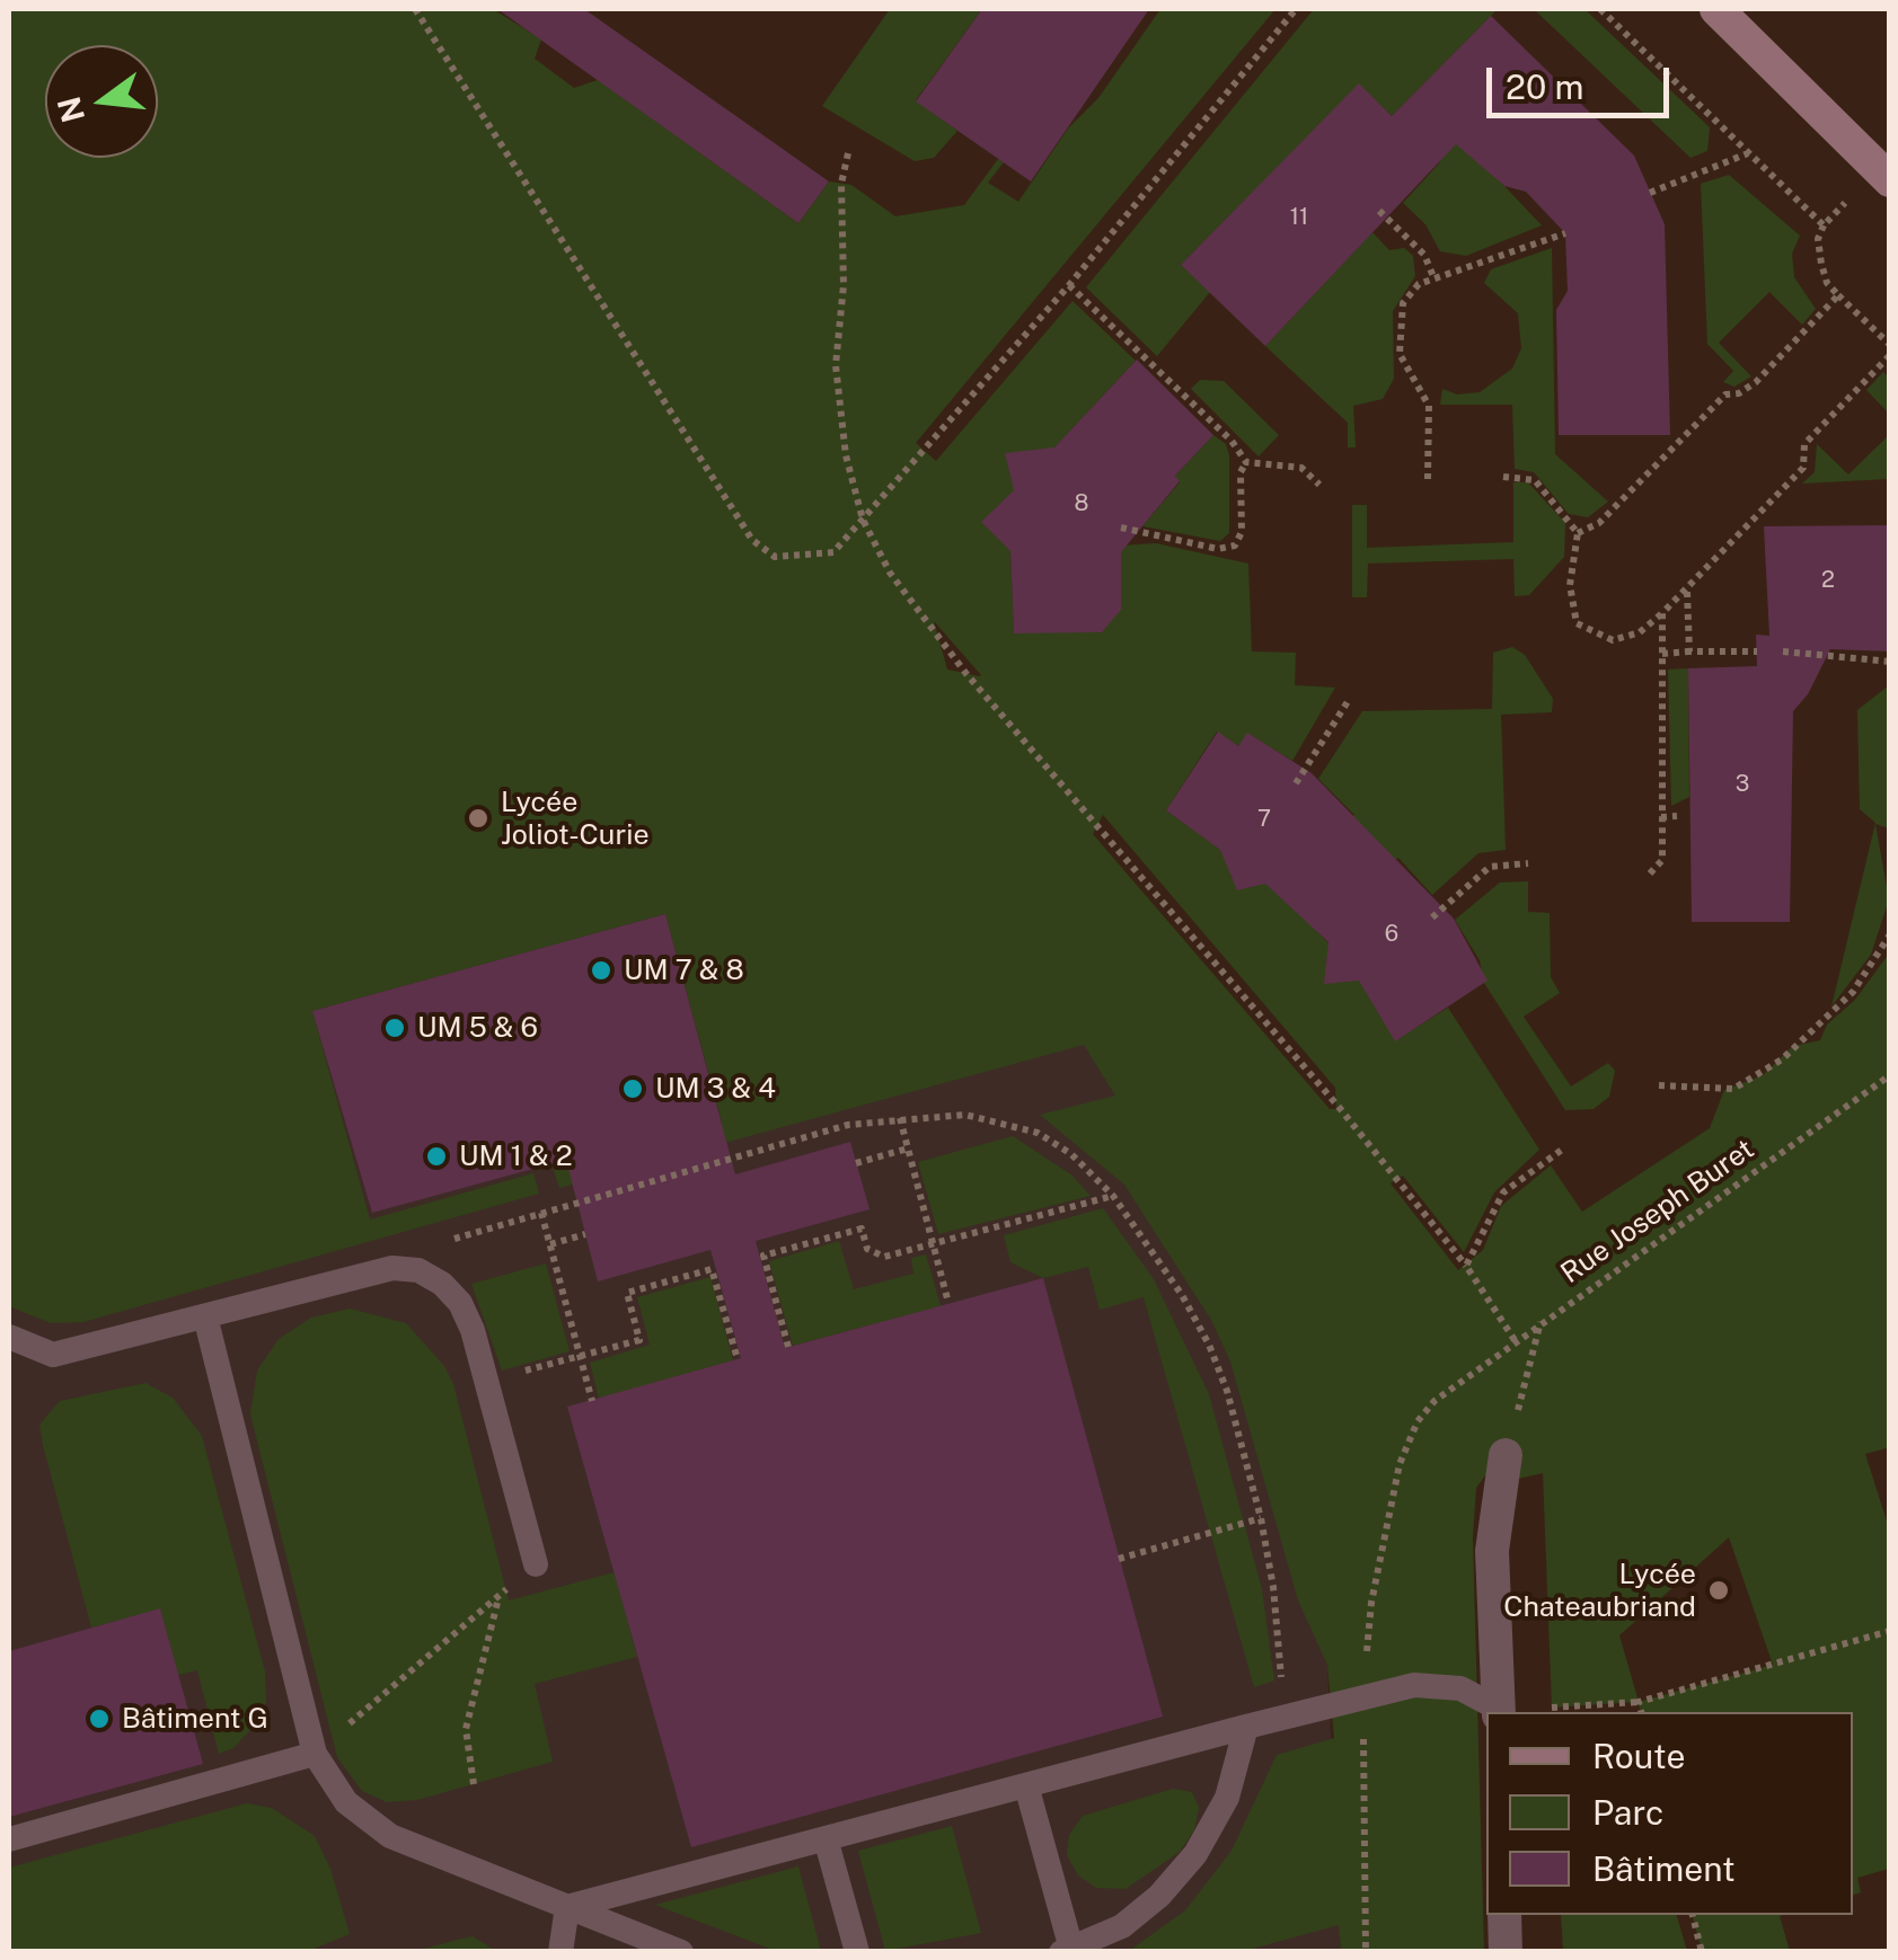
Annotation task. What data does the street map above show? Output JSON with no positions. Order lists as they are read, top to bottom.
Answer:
{
  "streets": {
    "path": ["Rue Joseph Buret"]
  },
  "places": [
    "Lycée Joliot-Curie",
    "UM 7 & 8",
    "UM 5 & 6",
    "UM 3 & 4",
    "UM 1 & 2",
    "Lycée Chateaubriand",
    "Bâtiment G"
  ],
  "house_numbers": [
    "11",
    "8",
    "2",
    "3",
    "7",
    "6"
  ],
  "legend": ["Route", "Parc", "Bâtiment"],
  "scale_bar": "20 m",
  "north": "left"
}
